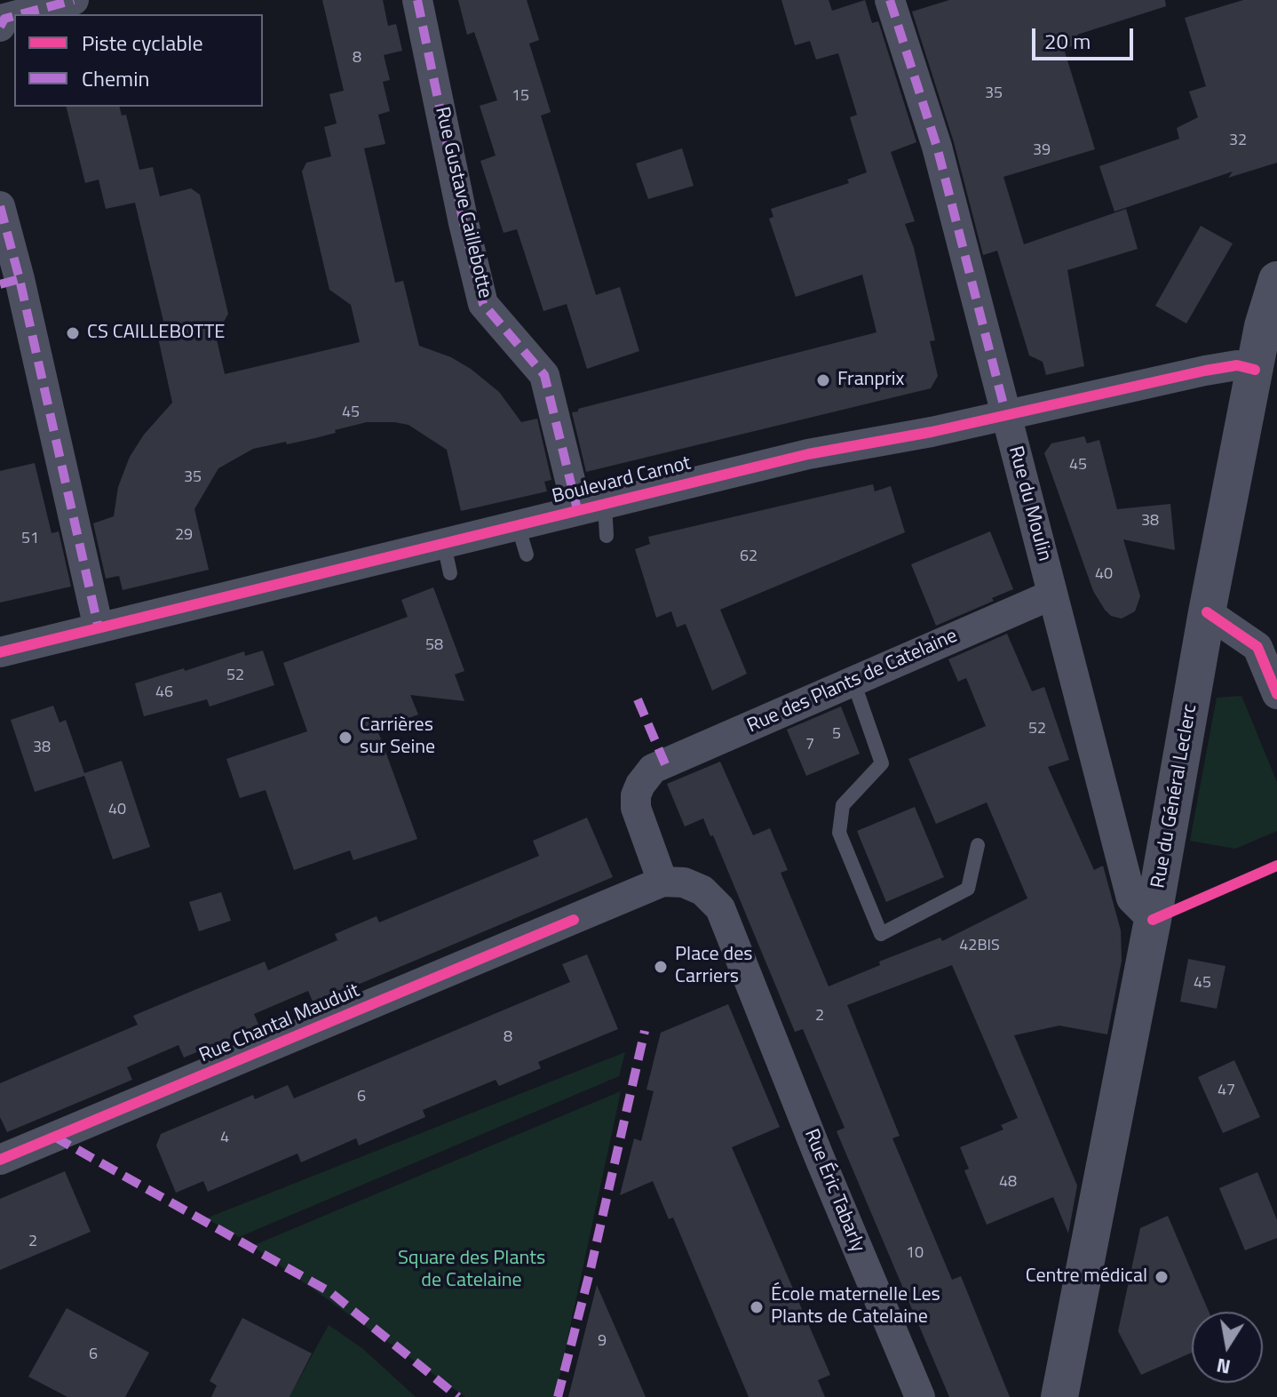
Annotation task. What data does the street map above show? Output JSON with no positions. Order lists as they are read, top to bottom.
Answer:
{
  "streets": {
    "street": [
      "Rue Gustave Caillebotte",
      "Boulevard Carnot",
      "Rue du Moulin",
      "Rue des Plants de Catelaine",
      "Rue du Général Leclerc",
      "Rue Chantal Mauduit",
      "Rue Éric Tabarly"
    ]
  },
  "crossings": [
    ["Rue Gustave Caillebotte", "Boulevard Carnot"],
    ["Boulevard Carnot", "Rue du Moulin"],
    ["Boulevard Carnot", "Rue du Général Leclerc"],
    ["Rue du Moulin", "Rue des Plants de Catelaine"],
    ["Rue du Moulin", "Rue du Général Leclerc"],
    ["Rue des Plants de Catelaine", "Rue Chantal Mauduit"],
    ["Rue des Plants de Catelaine", "Rue Éric Tabarly"],
    ["Rue Chantal Mauduit", "Rue Éric Tabarly"]
  ],
  "parks": ["Square des Plants de Catelaine"],
  "places": [
    "CS CAILLEBOTTE",
    "Franprix",
    "Carrières sur Seine",
    "Place des Carriers",
    "Centre médical",
    "École maternelle Les Plants de Catelaine"
  ],
  "house_numbers": [
    "8",
    "35",
    "15",
    "32",
    "39",
    "45",
    "45",
    "35",
    "38",
    "29",
    "51",
    "62",
    "40",
    "58",
    "52",
    "46",
    "52",
    "5",
    "7",
    "38",
    "40",
    "42BIS",
    "45",
    "2",
    "8",
    "47",
    "6",
    "4",
    "48",
    "2",
    "10",
    "9",
    "6"
  ],
  "legend": ["Piste cyclable", "Chemin"],
  "scale_bar": "20 m",
  "north": "bottom"
}
